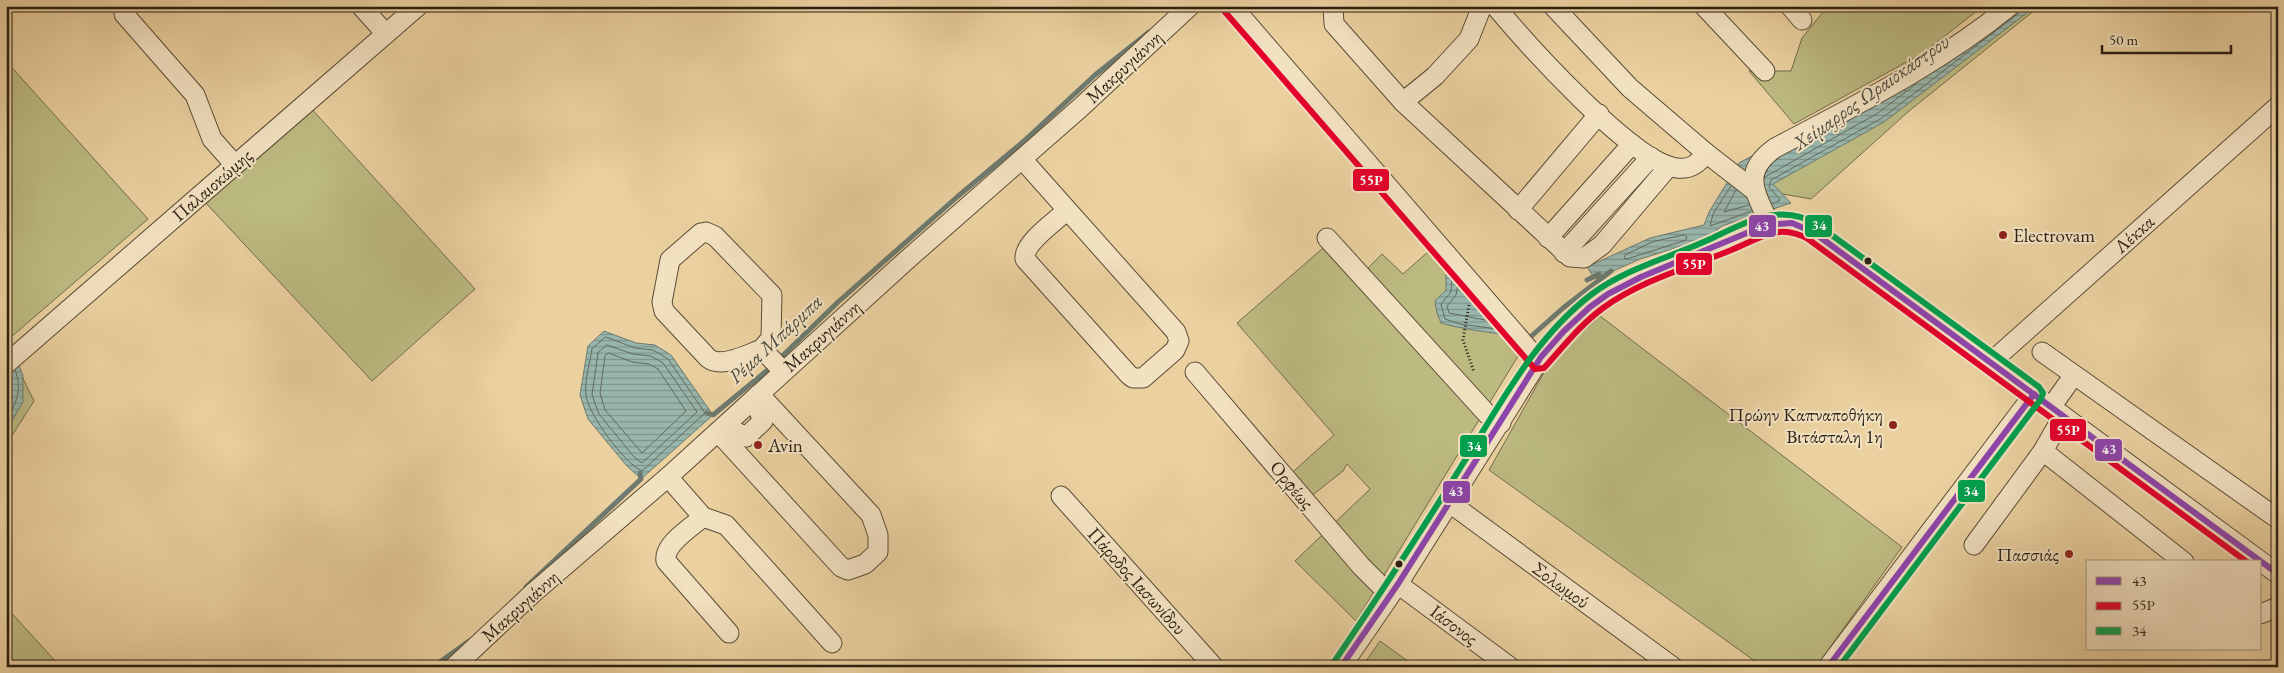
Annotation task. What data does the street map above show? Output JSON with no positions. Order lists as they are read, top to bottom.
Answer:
{
  "streets": {
    "street": [
      "Μακρυγιάννη",
      "Παλαιοκώμης",
      "Λέκκα",
      "Ορφέως",
      "Πάροδος Ιασωνίδου",
      "Σολωμού",
      "Ιάσονος"
    ]
  },
  "crossings": [
    ["Ορφέως", "Ιάσονος"]
  ],
  "water": ["Χείμαρρος Ωραιοκάστρου", "Ρέμα Μπάρμπα"],
  "places": [
    "Electrovam",
    "Πρώην Καπναποθήκη Βιτάσταλη 1η",
    "Avin",
    "Πασσιάς"
  ],
  "lines": ["transit line 55Ρ", "transit line 34", "transit line 43"],
  "legend": ["43", "55Ρ", "34"],
  "scale_bar": "50 m"
}
